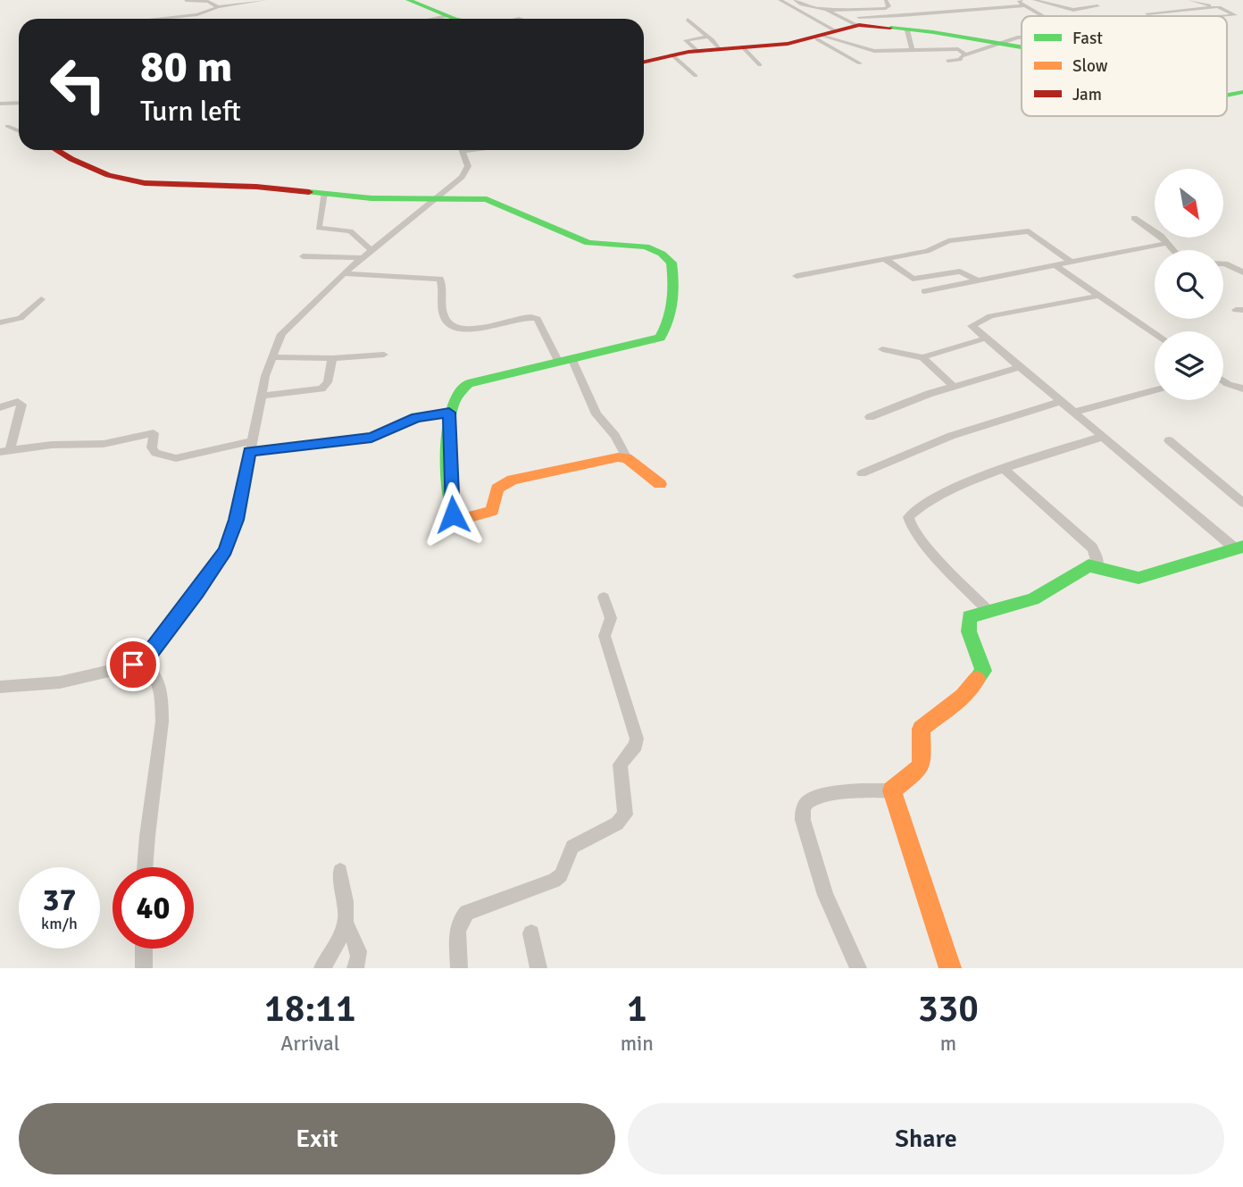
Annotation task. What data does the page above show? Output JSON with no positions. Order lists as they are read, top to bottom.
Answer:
{
  "legend": ["Fast", "Slow", "Jam"],
  "north": "bottom right",
  "page": {
    "turn": ["80 m", "Turn left"],
    "speed": "37 km/h",
    "limit": "40",
    "eta": [
      "18:11",
      "Arrival",
      "1",
      "min",
      "330",
      "m"
    ],
    "buttons": ["Exit", "Share"]
  }
}
